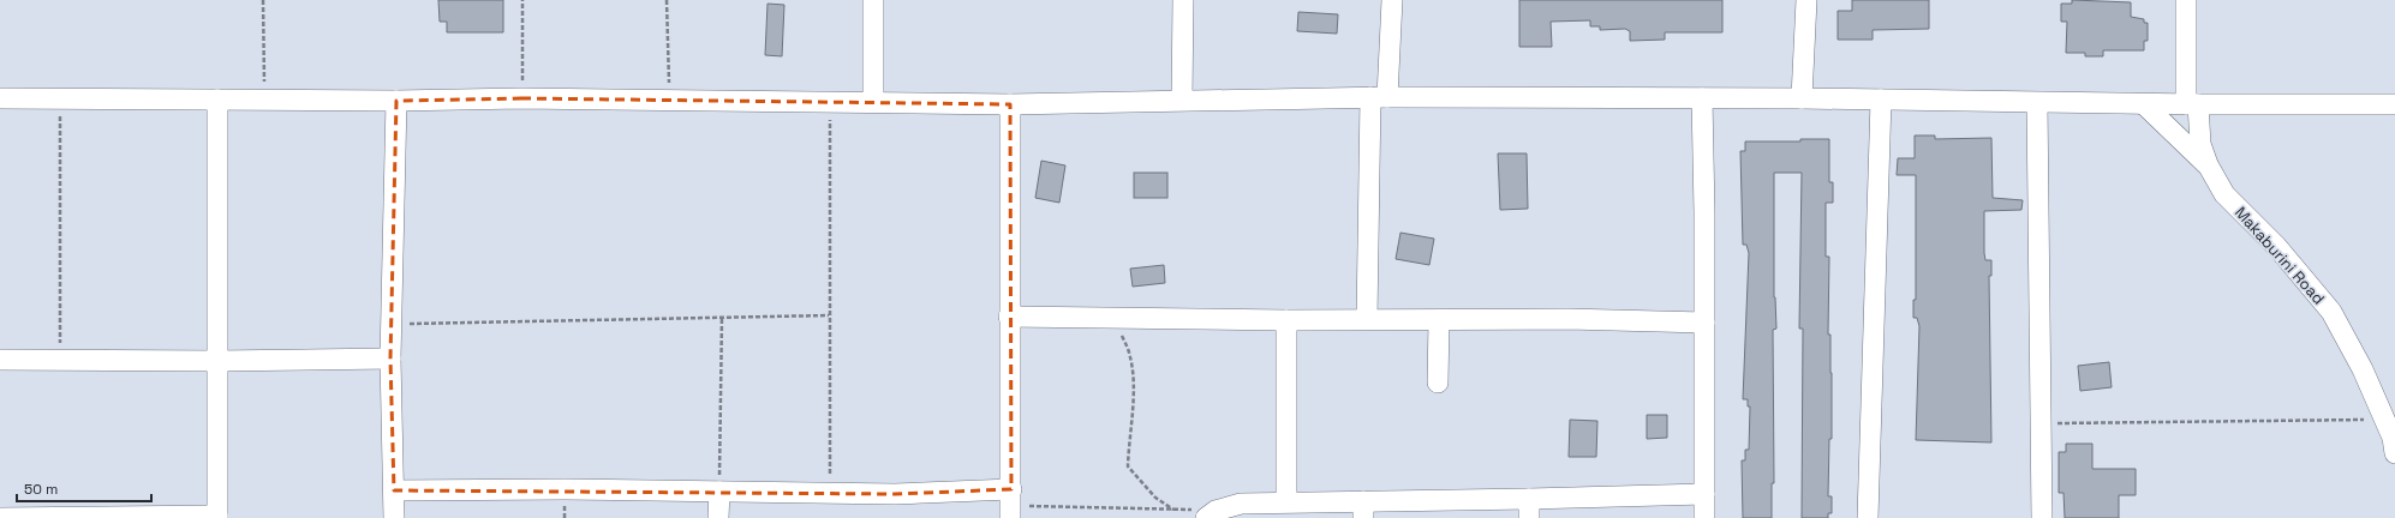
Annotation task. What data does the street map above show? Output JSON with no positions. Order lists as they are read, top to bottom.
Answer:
{
  "streets": {
    "street": ["Makaburini Road"]
  },
  "scale_bar": "50 m"
}
